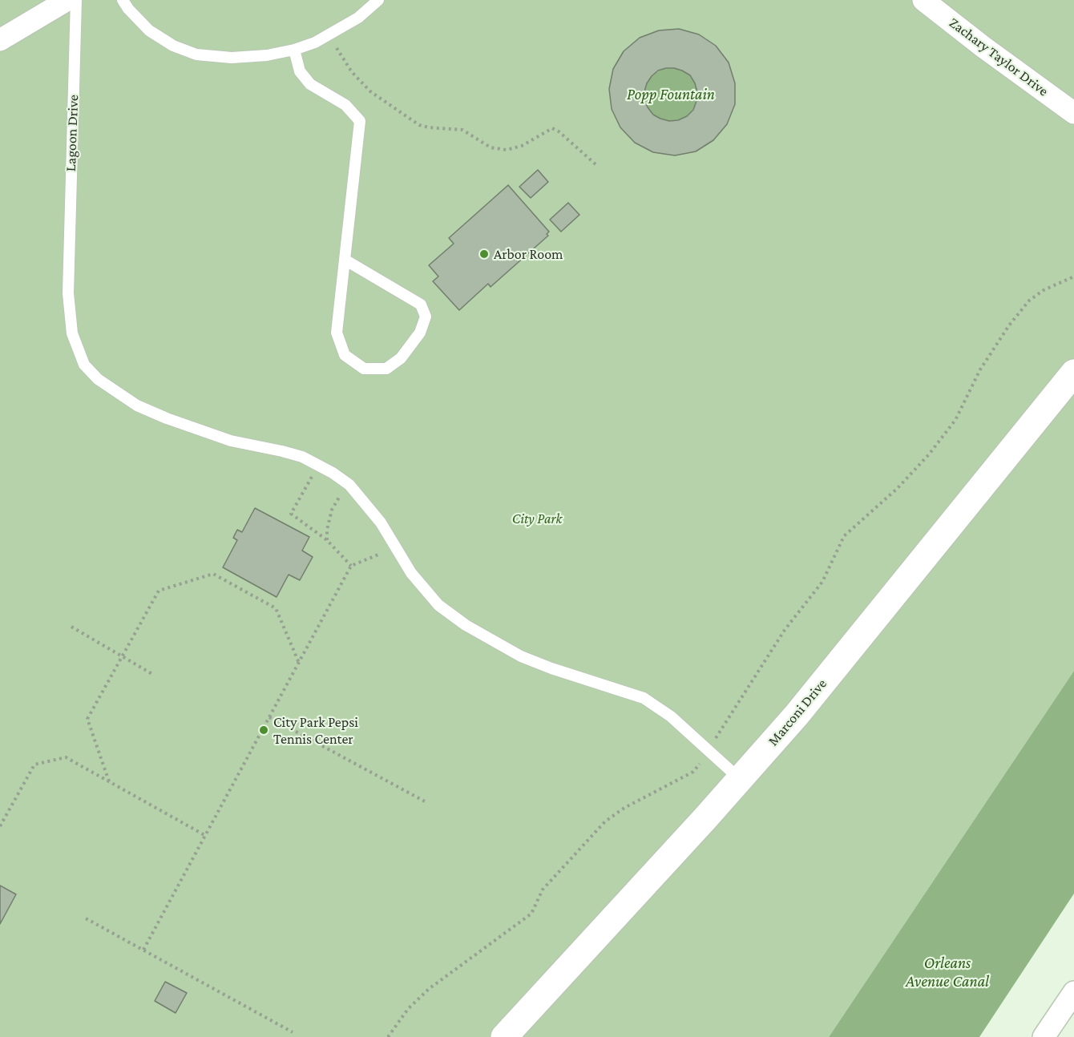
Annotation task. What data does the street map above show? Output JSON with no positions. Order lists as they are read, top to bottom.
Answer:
{
  "streets": {
    "street": ["Zachary Taylor Drive", "Marconi Drive"],
    "lane": ["Lagoon Drive"]
  },
  "crossings": [
    ["Lagoon Drive", "Marconi Drive"]
  ],
  "water": ["Popp Fountain", "Orleans Avenue Canal"],
  "parks": ["City Park"],
  "places": ["Arbor Room", "City Park Pepsi Tennis Center"]
}
